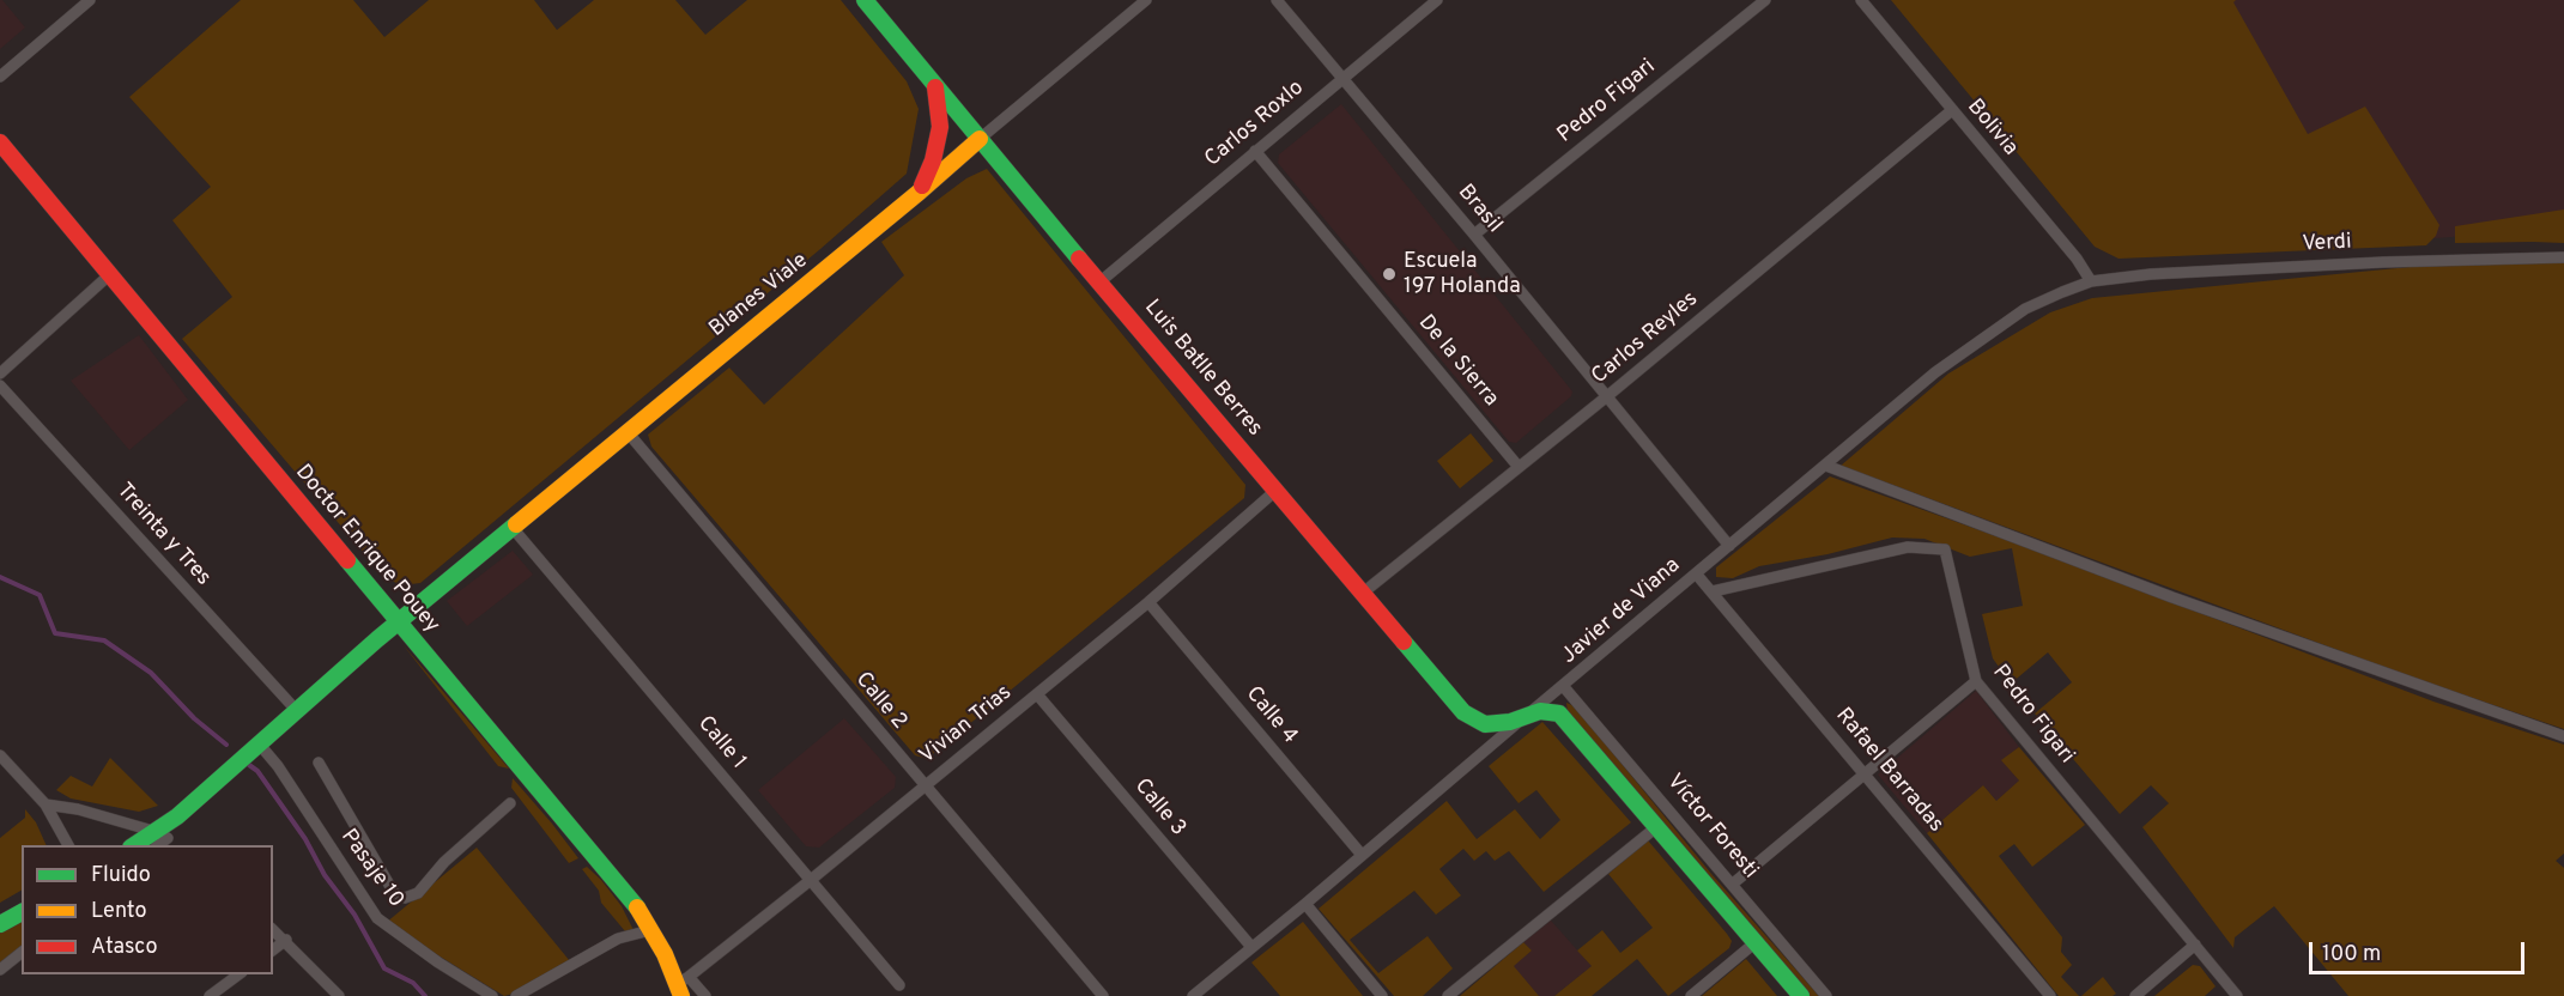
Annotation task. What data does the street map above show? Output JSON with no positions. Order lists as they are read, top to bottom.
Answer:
{
  "streets": {
    "street": [
      "Pedro Figari",
      "Carlos Roxlo",
      "Bolivia",
      "Brasil",
      "Verdi",
      "Blanes Viale",
      "Carlos Reyles",
      "De la Sierra",
      "Luis Batlle Berres",
      "Treinta y Tres",
      "Doctor Enrique Pouey",
      "Javier de Viana",
      "Calle 2",
      "Calle 4",
      "Vivian Trias",
      "Calle 1",
      "Rafael Barradas",
      "Calle 3",
      "Víctor Foresti",
      "Pasaje 10"
    ]
  },
  "crossings": [
    ["Pedro Figari", "Brasil"],
    ["Pedro Figari", "Rafael Barradas"],
    ["Carlos Roxlo", "Brasil"],
    ["Carlos Roxlo", "De la Sierra"],
    ["Carlos Roxlo", "Luis Batlle Berres"],
    ["Bolivia", "Verdi"],
    ["Bolivia", "Carlos Reyles"],
    ["Bolivia", "Javier de Viana"],
    ["Brasil", "Carlos Reyles"],
    ["Brasil", "Javier de Viana"],
    ["Verdi", "Javier de Viana"],
    ["Blanes Viale", "Luis Batlle Berres"],
    ["Blanes Viale", "Treinta y Tres"],
    ["Blanes Viale", "Doctor Enrique Pouey"],
    ["Blanes Viale", "Calle 2"],
    ["Blanes Viale", "Calle 1"],
    ["Blanes Viale", "Pasaje 10"],
    ["Carlos Reyles", "De la Sierra"],
    ["Carlos Reyles", "Luis Batlle Berres"],
    ["Luis Batlle Berres", "Javier de Viana"],
    ["Luis Batlle Berres", "Vivian Trias"],
    ["Luis Batlle Berres", "Víctor Foresti"],
    ["Doctor Enrique Pouey", "Vivian Trias"],
    ["Javier de Viana", "Calle 4"],
    ["Javier de Viana", "Rafael Barradas"],
    ["Javier de Viana", "Calle 3"],
    ["Javier de Viana", "Víctor Foresti"],
    ["Calle 2", "Vivian Trias"],
    ["Calle 4", "Vivian Trias"],
    ["Vivian Trias", "Calle 1"],
    ["Vivian Trias", "Calle 3"]
  ],
  "places": ["Escuela 197 Holanda"],
  "legend": ["Fluido", "Lento", "Atasco"],
  "scale_bar": "100 m"
}
